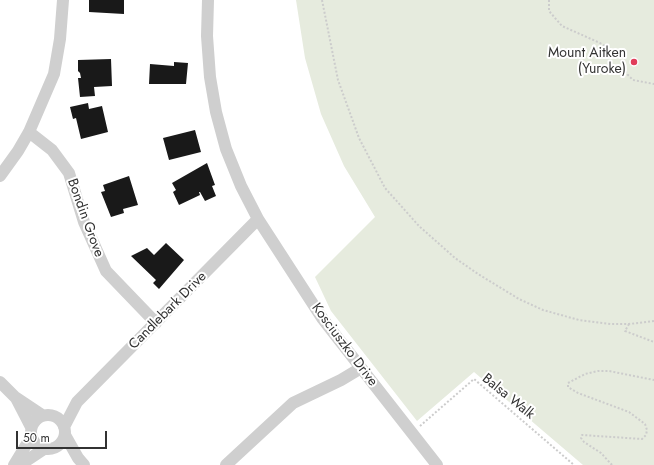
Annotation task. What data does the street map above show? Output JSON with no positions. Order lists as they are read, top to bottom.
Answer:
{
  "streets": {
    "street": ["Bondin Grove", "Candlebark Drive", "Kosciuszko Drive"],
    "path": ["Balsa Walk"]
  },
  "crossings": [
    ["Bondin Grove", "Candlebark Drive"],
    ["Candlebark Drive", "Kosciuszko Drive"],
    ["Kosciuszko Drive", "Balsa Walk"]
  ],
  "places": ["Mount Aitken (Yuroke)"],
  "scale_bar": "50 m"
}
